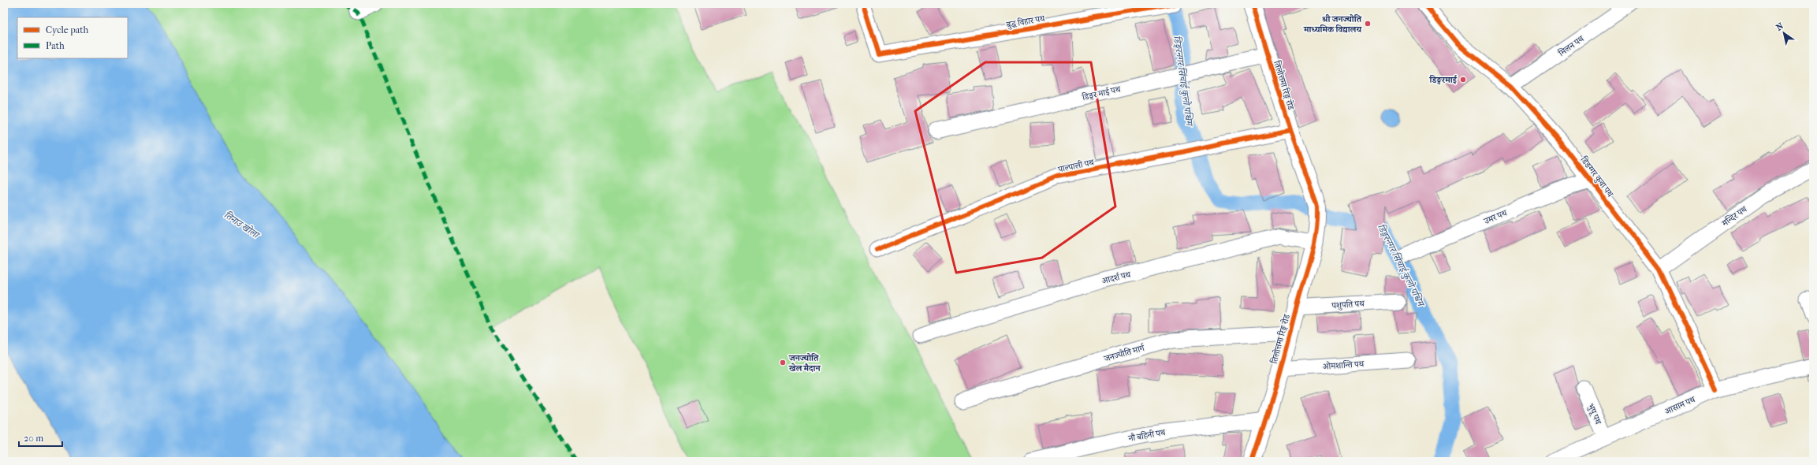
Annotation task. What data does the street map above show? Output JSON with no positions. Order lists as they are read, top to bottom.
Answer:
{
  "streets": {
    "street": [
      "बुद्ध विहार पथ",
      "मिलन पथ",
      "तिलोत्तमा रिङ्ग रोड",
      "डिङ्गर माई पथ",
      "पाल्पाली पथ",
      "डिङग्गर कुवा पथ",
      "मन्दिर पथ",
      "उमर पथ",
      "आदर्श पथ",
      "पशुपति पथ",
      "जनज्योति मार्ग",
      "ओमशान्ति पथ",
      "आसाम पथ",
      "भुपू पथ",
      "नौ बहिनी पथ"
    ]
  },
  "crossings": [
    ["मिलन पथ", "डिङग्गर कुवा पथ"],
    ["तिलोत्तमा रिङ्ग रोड", "डिङ्गर माई पथ"],
    ["तिलोत्तमा रिङ्ग रोड", "पाल्पाली पथ"],
    ["तिलोत्तमा रिङ्ग रोड", "आदर्श पथ"],
    ["तिलोत्तमा रिङ्ग रोड", "पशुपति पथ"],
    ["तिलोत्तमा रिङ्ग रोड", "जनज्योति मार्ग"],
    ["तिलोत्तमा रिङ्ग रोड", "ओमशान्ति पथ"],
    ["तिलोत्तमा रिङ्ग रोड", "नौ बहिनी पथ"],
    ["डिङग्गर कुवा पथ", "मन्दिर पथ"],
    ["डिङग्गर कुवा पथ", "उमर पथ"],
    ["डिङग्गर कुवा पथ", "आसाम पथ"],
    ["आसाम पथ", "भुपू पथ"]
  ],
  "water": ["डिङ्गरनगर सिंचाई कुलो पश्चिम", "तिनाउ खोला"],
  "places": ["श्री जनज्योति माध्यमिक विद्यालय", "डिङ्गरमाई", "जनज्योति खेल मैदान"],
  "legend": ["Cycle path", "Path"],
  "scale_bar": "20 m",
  "north": "top left"
}
